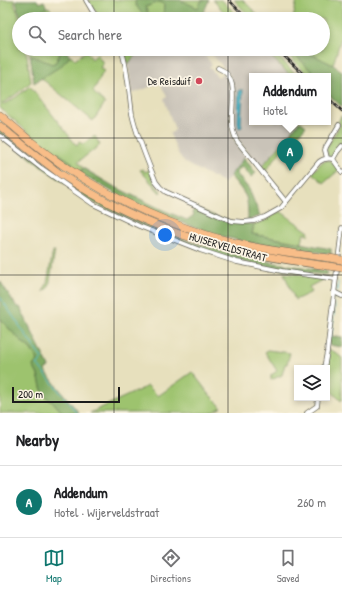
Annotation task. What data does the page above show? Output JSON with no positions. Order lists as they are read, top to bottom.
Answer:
{
  "streets": {
    "street": ["HUISERVELDSTRAAT"]
  },
  "places": ["De Reisduif"],
  "scale_bar": "200 m",
  "page": {
    "search": "Search here",
    "popup": ["Addendum", "Hotel"],
    "pins": "A",
    "scale": "200 m",
    "heading": "Nearby",
    "list": [
      {
        "mark": "A",
        "name": "Addendum",
        "note": "Hotel · Wijerveldstraat",
        "value": "260 m"
      }
    ],
    "nav": ["Map", "Directions", "Saved"]
  }
}
